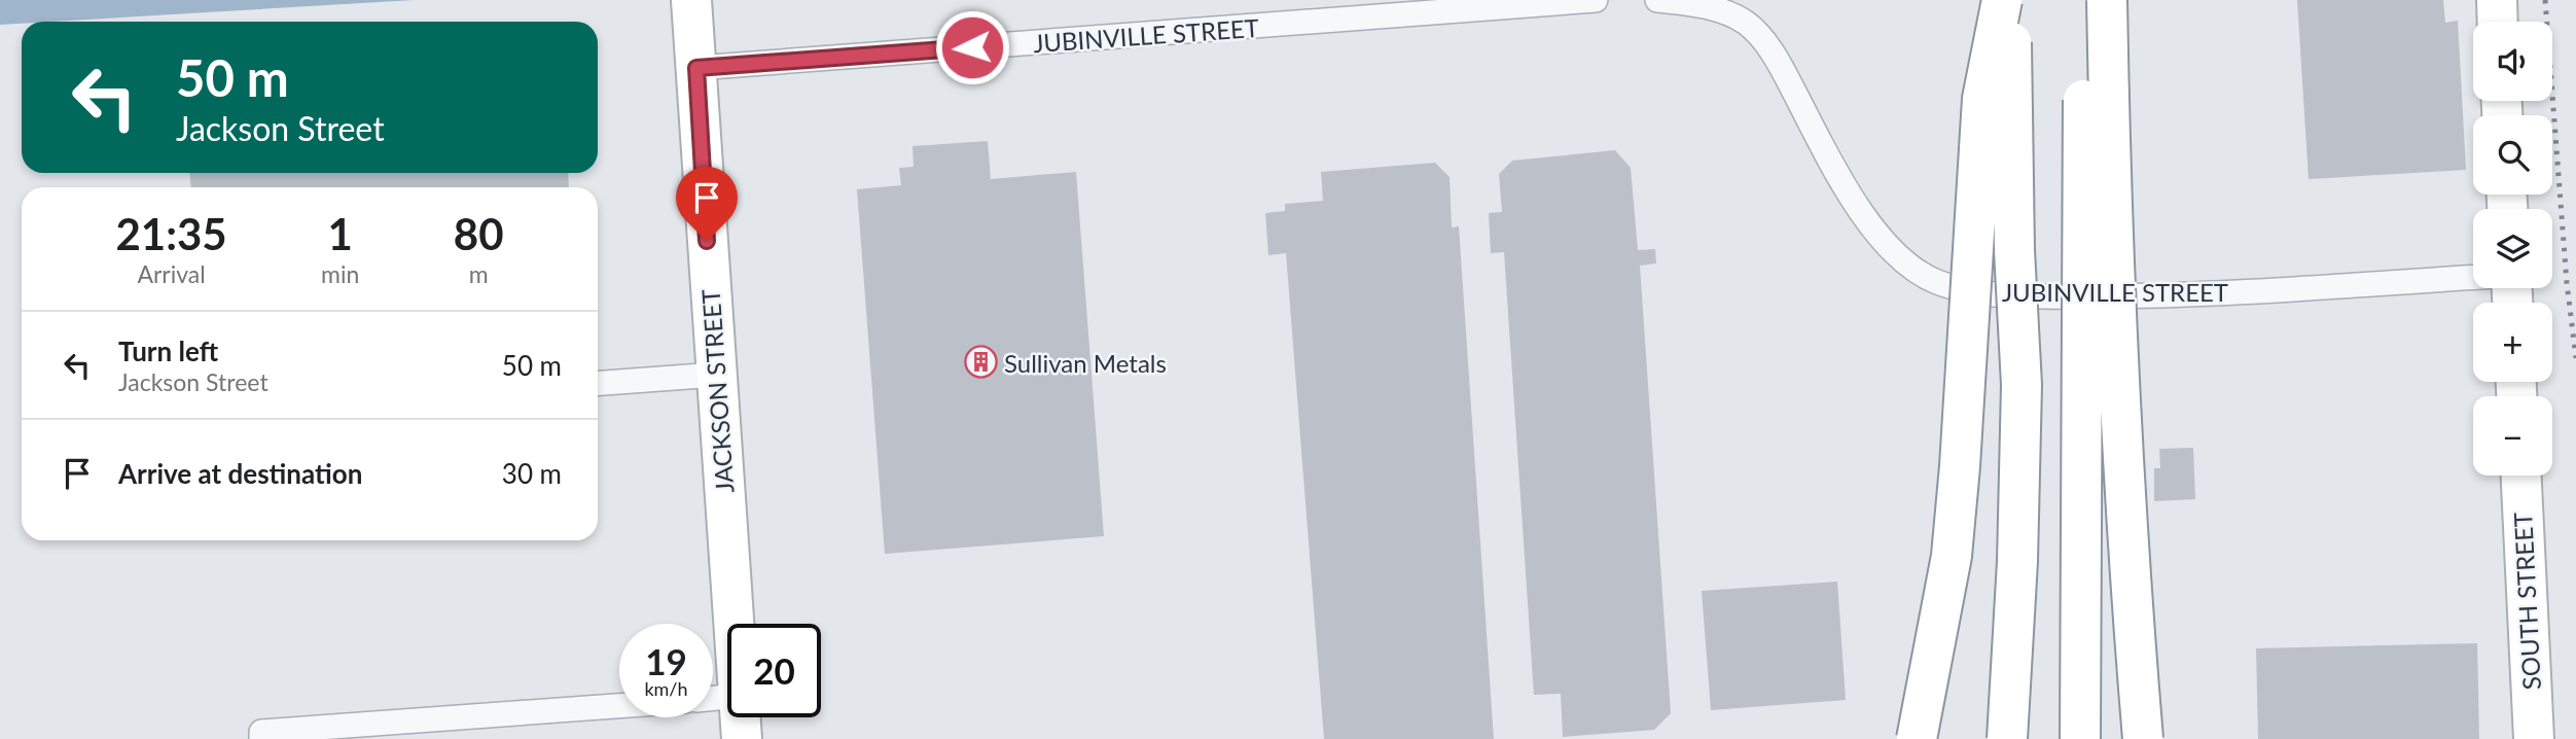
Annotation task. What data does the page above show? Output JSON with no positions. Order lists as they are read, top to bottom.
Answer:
{
  "streets": {
    "main road": ["JACKSON STREET", "SOUTH STREET"],
    "lane": ["JUBINVILLE STREET"]
  },
  "crossings": [
    ["JUBINVILLE STREET", "JACKSON STREET"]
  ],
  "places": {
    "building": ["Sullivan Metals"]
  },
  "page": {
    "map_buttons": ["+", "−"],
    "turn": ["50 m", "Jackson Street"],
    "eta": [
      "21:35",
      "Arrival",
      "1",
      "min",
      "80",
      "m"
    ],
    "list": [
      {
        "name": "Turn left",
        "note": "Jackson Street",
        "value": "50 m"
      },
      {
        "name": "Arrive at destination",
        "value": "30 m"
      }
    ],
    "speed": "19 km/h",
    "limit": "20"
  }
}
